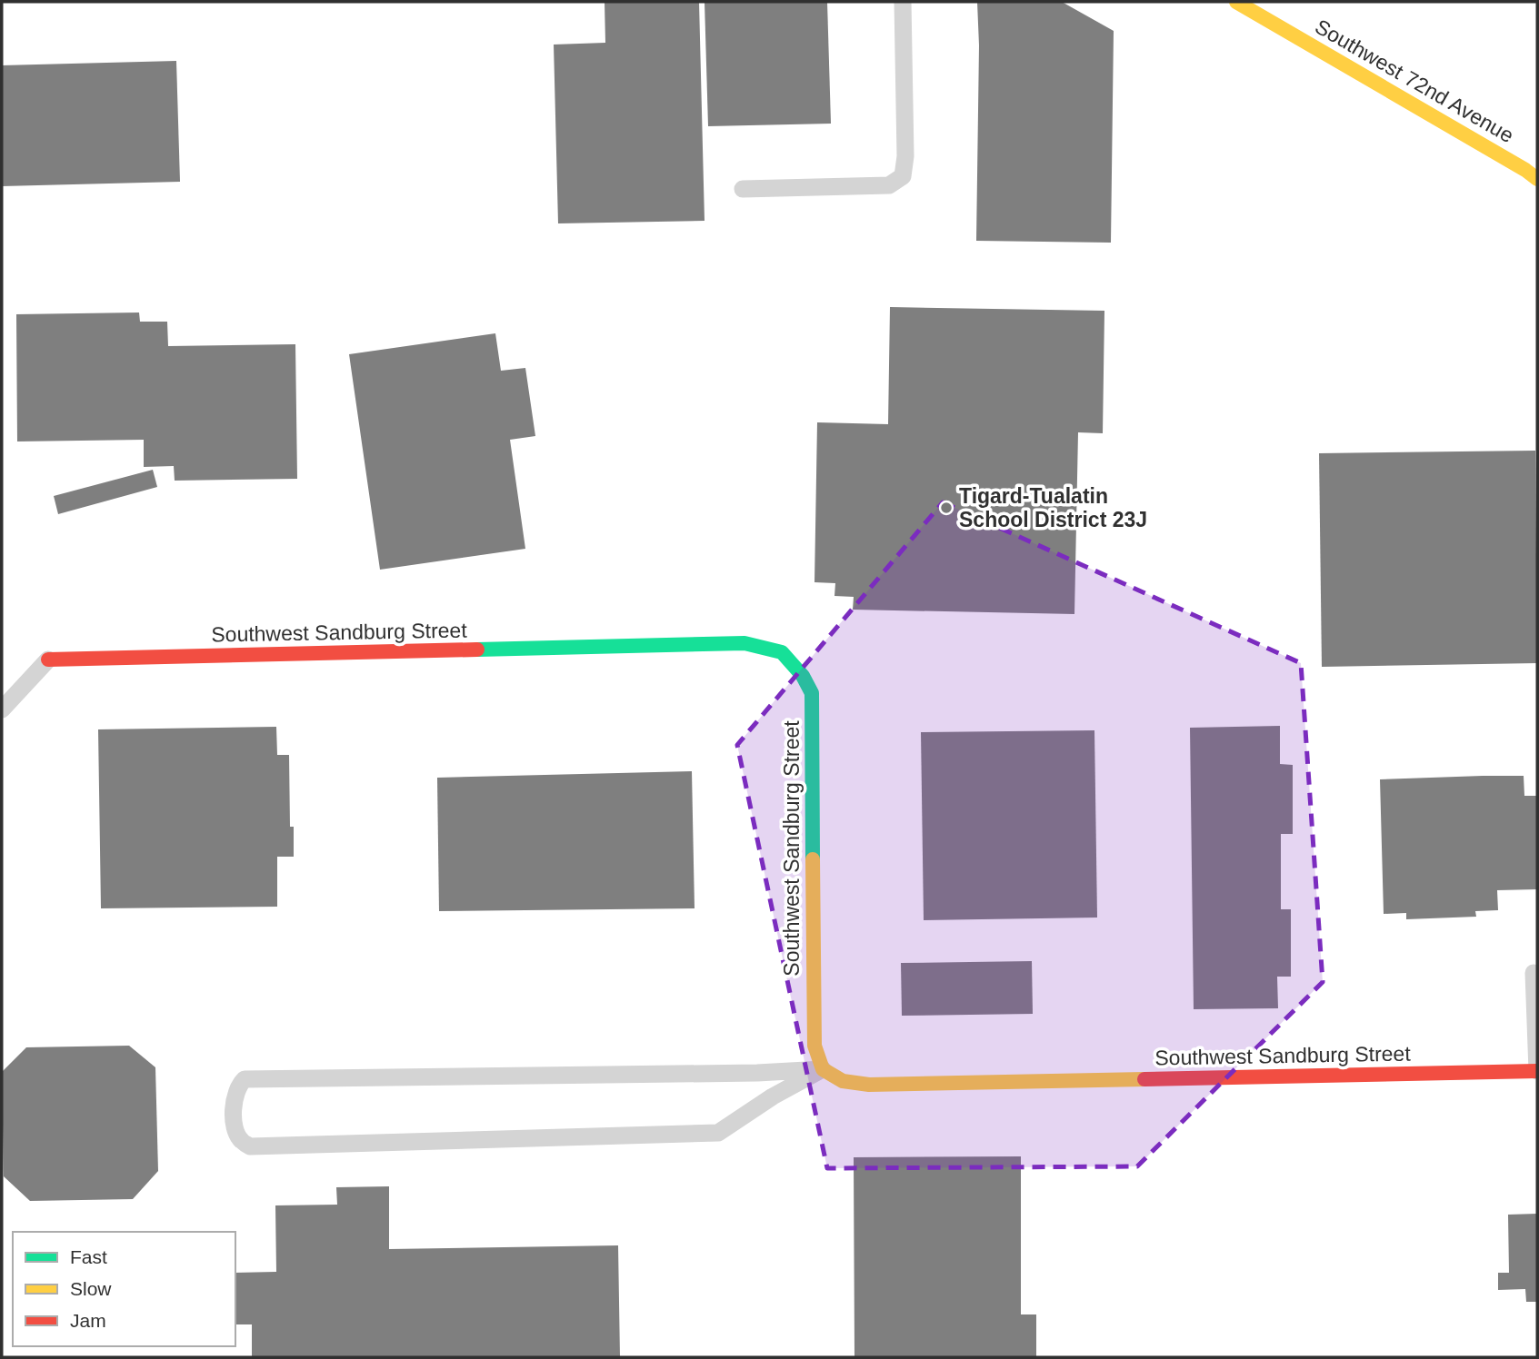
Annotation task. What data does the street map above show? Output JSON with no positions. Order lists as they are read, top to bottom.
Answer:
{
  "streets": {
    "street": ["Southwest 72nd Avenue", "Southwest Sandburg Street"]
  },
  "places": ["Tigard-Tualatin School District 23J"],
  "legend": ["Fast", "Slow", "Jam"]
}
